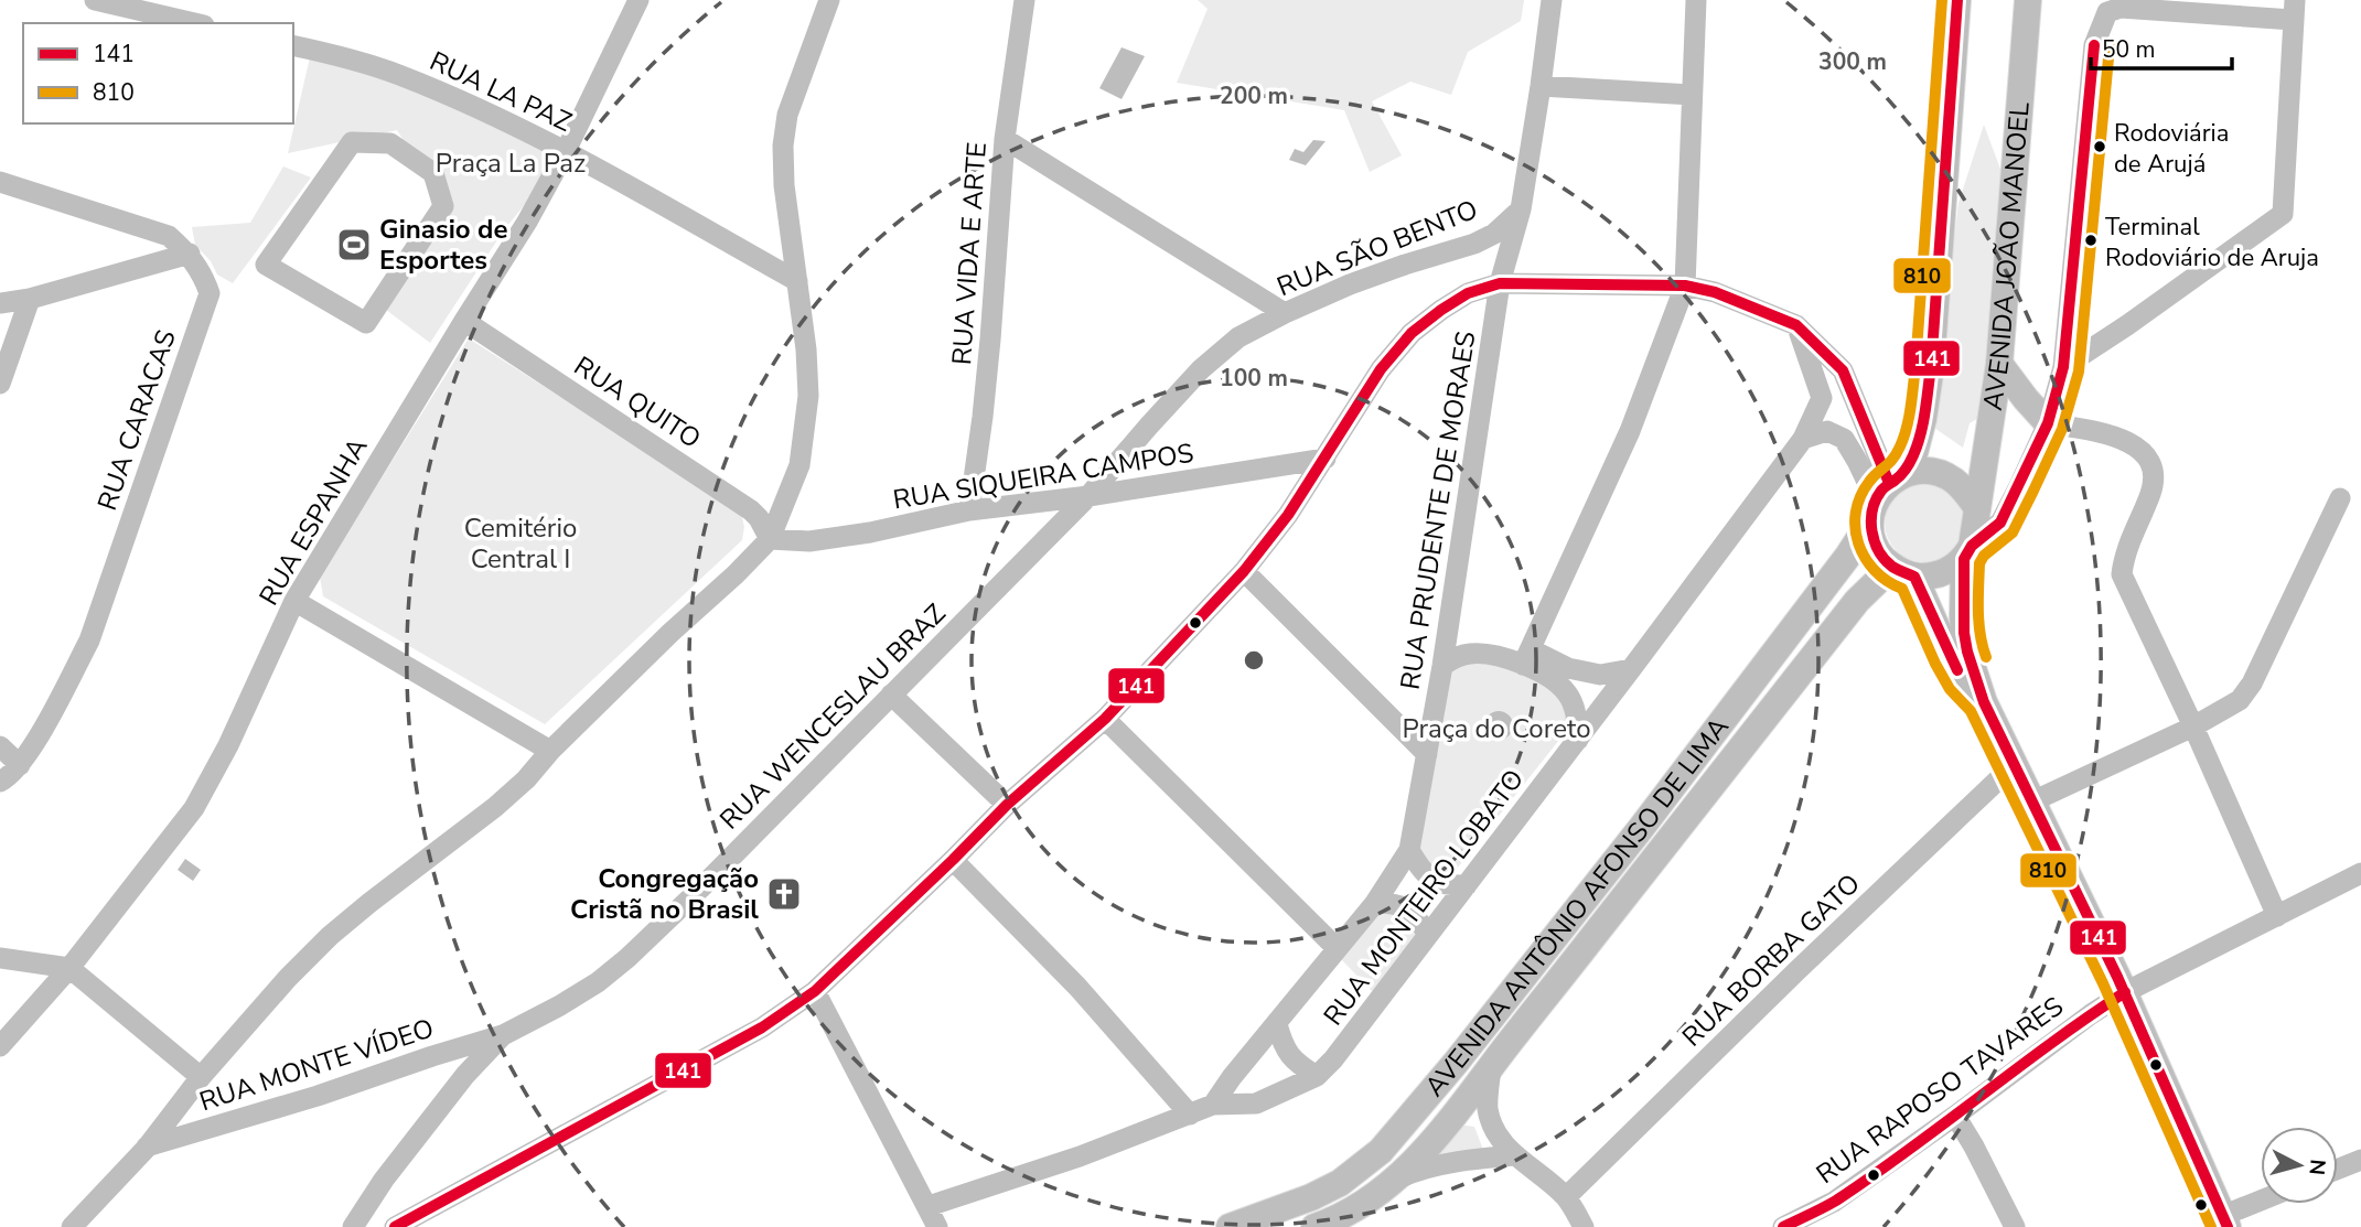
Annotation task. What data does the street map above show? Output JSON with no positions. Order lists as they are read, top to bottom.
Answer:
{
  "streets": {
    "main road": ["AVENIDA JOÃO MANOEL", "AVENIDA ANTÔNIO AFONSO DE LIMA"],
    "street": [
      "RUA LA PAZ",
      "RUA SÃO BENTO",
      "RUA VIDA E ARTE",
      "RUA QUITO",
      "RUA CARACAS",
      "RUA SIQUEIRA CAMPOS",
      "RUA PRUDENTE DE MORAES",
      "RUA ESPANHA",
      "RUA WENCESLAU BRAZ",
      "RUA MONTEIRO LOBATO",
      "RUA BORBA GATO",
      "RUA MONTE VÍDEO",
      "RUA RAPOSO TAVARES"
    ]
  },
  "crossings": [
    ["RUA LA PAZ", "RUA ESPANHA"],
    ["RUA SÃO BENTO", "RUA SIQUEIRA CAMPOS"],
    ["RUA SÃO BENTO", "RUA PRUDENTE DE MORAES"],
    ["RUA SÃO BENTO", "RUA WENCESLAU BRAZ"],
    ["RUA VIDA E ARTE", "RUA SIQUEIRA CAMPOS"],
    ["AVENIDA JOÃO MANOEL", "AVENIDA ANTÔNIO AFONSO DE LIMA"],
    ["RUA QUITO", "RUA SIQUEIRA CAMPOS"],
    ["RUA QUITO", "RUA ESPANHA"],
    ["RUA SIQUEIRA CAMPOS", "RUA WENCESLAU BRAZ"],
    ["RUA PRUDENTE DE MORAES", "RUA MONTEIRO LOBATO"],
    ["RUA WENCESLAU BRAZ", "RUA MONTE VÍDEO"]
  ],
  "parks": ["Praça La Paz", "Cemitério Central I", "Praça do Coreto"],
  "places": {
    "other": ["Rodoviária de Arujá", "Terminal Rodoviário de Aruja"],
    "sports": ["Ginasio de Esportes"],
    "church": ["Congregação Cristã no Brasil"]
  },
  "lines": ["transit line 141", "transit line 810"],
  "legend": ["141", "810"],
  "scale_bar": "50 m",
  "north": "right",
  "rings": ["300 m", "200 m", "100 m"]
}
